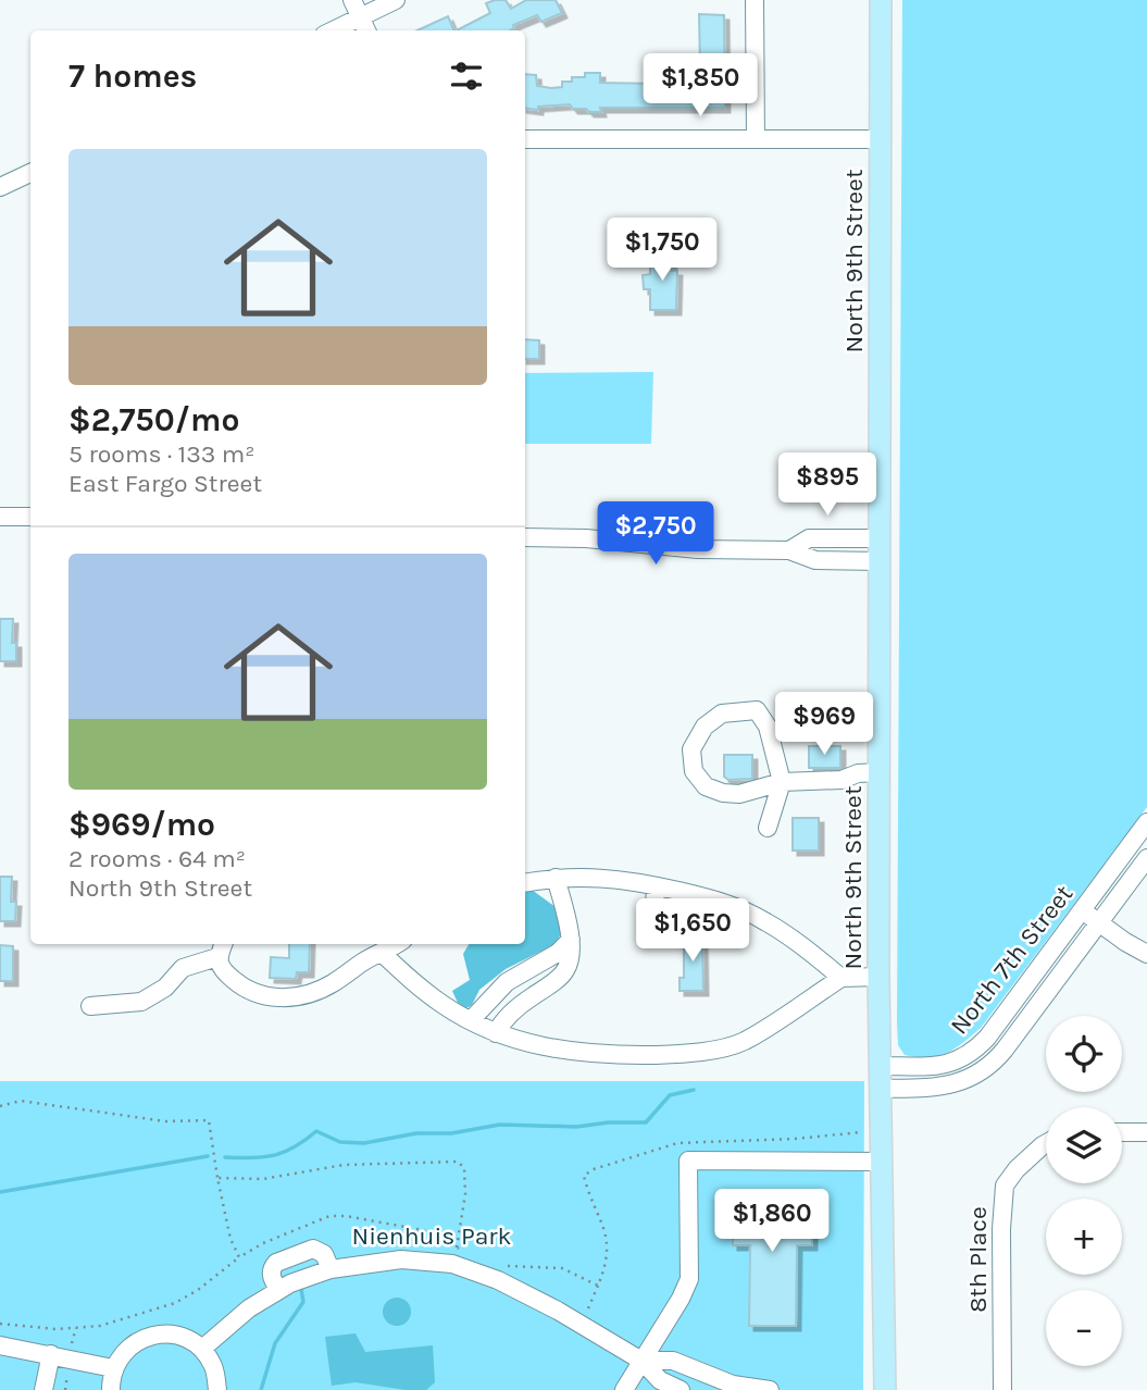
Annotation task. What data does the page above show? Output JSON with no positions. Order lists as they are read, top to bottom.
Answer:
{
  "streets": {
    "main road": ["North 9th Street"],
    "street": ["North 7th Street", "8th Place"]
  },
  "crossings": [
    ["North 9th Street", "North 7th Street"]
  ],
  "parks": ["Nienhuis Park"],
  "page": {
    "heading": "7 homes",
    "price": [
      "$1,850",
      "$1,750",
      "$895",
      "$2,750",
      "$969",
      "$1,650",
      "$1,860"
    ],
    "list": [
      {
        "name": "$2,750/mo",
        "note": "5 rooms · 133 m² · East Fargo Street"
      },
      {
        "name": "$969/mo",
        "note": "2 rooms · 64 m² · North 9th Street"
      }
    ],
    "map_buttons": ["+", "−"]
  }
}
